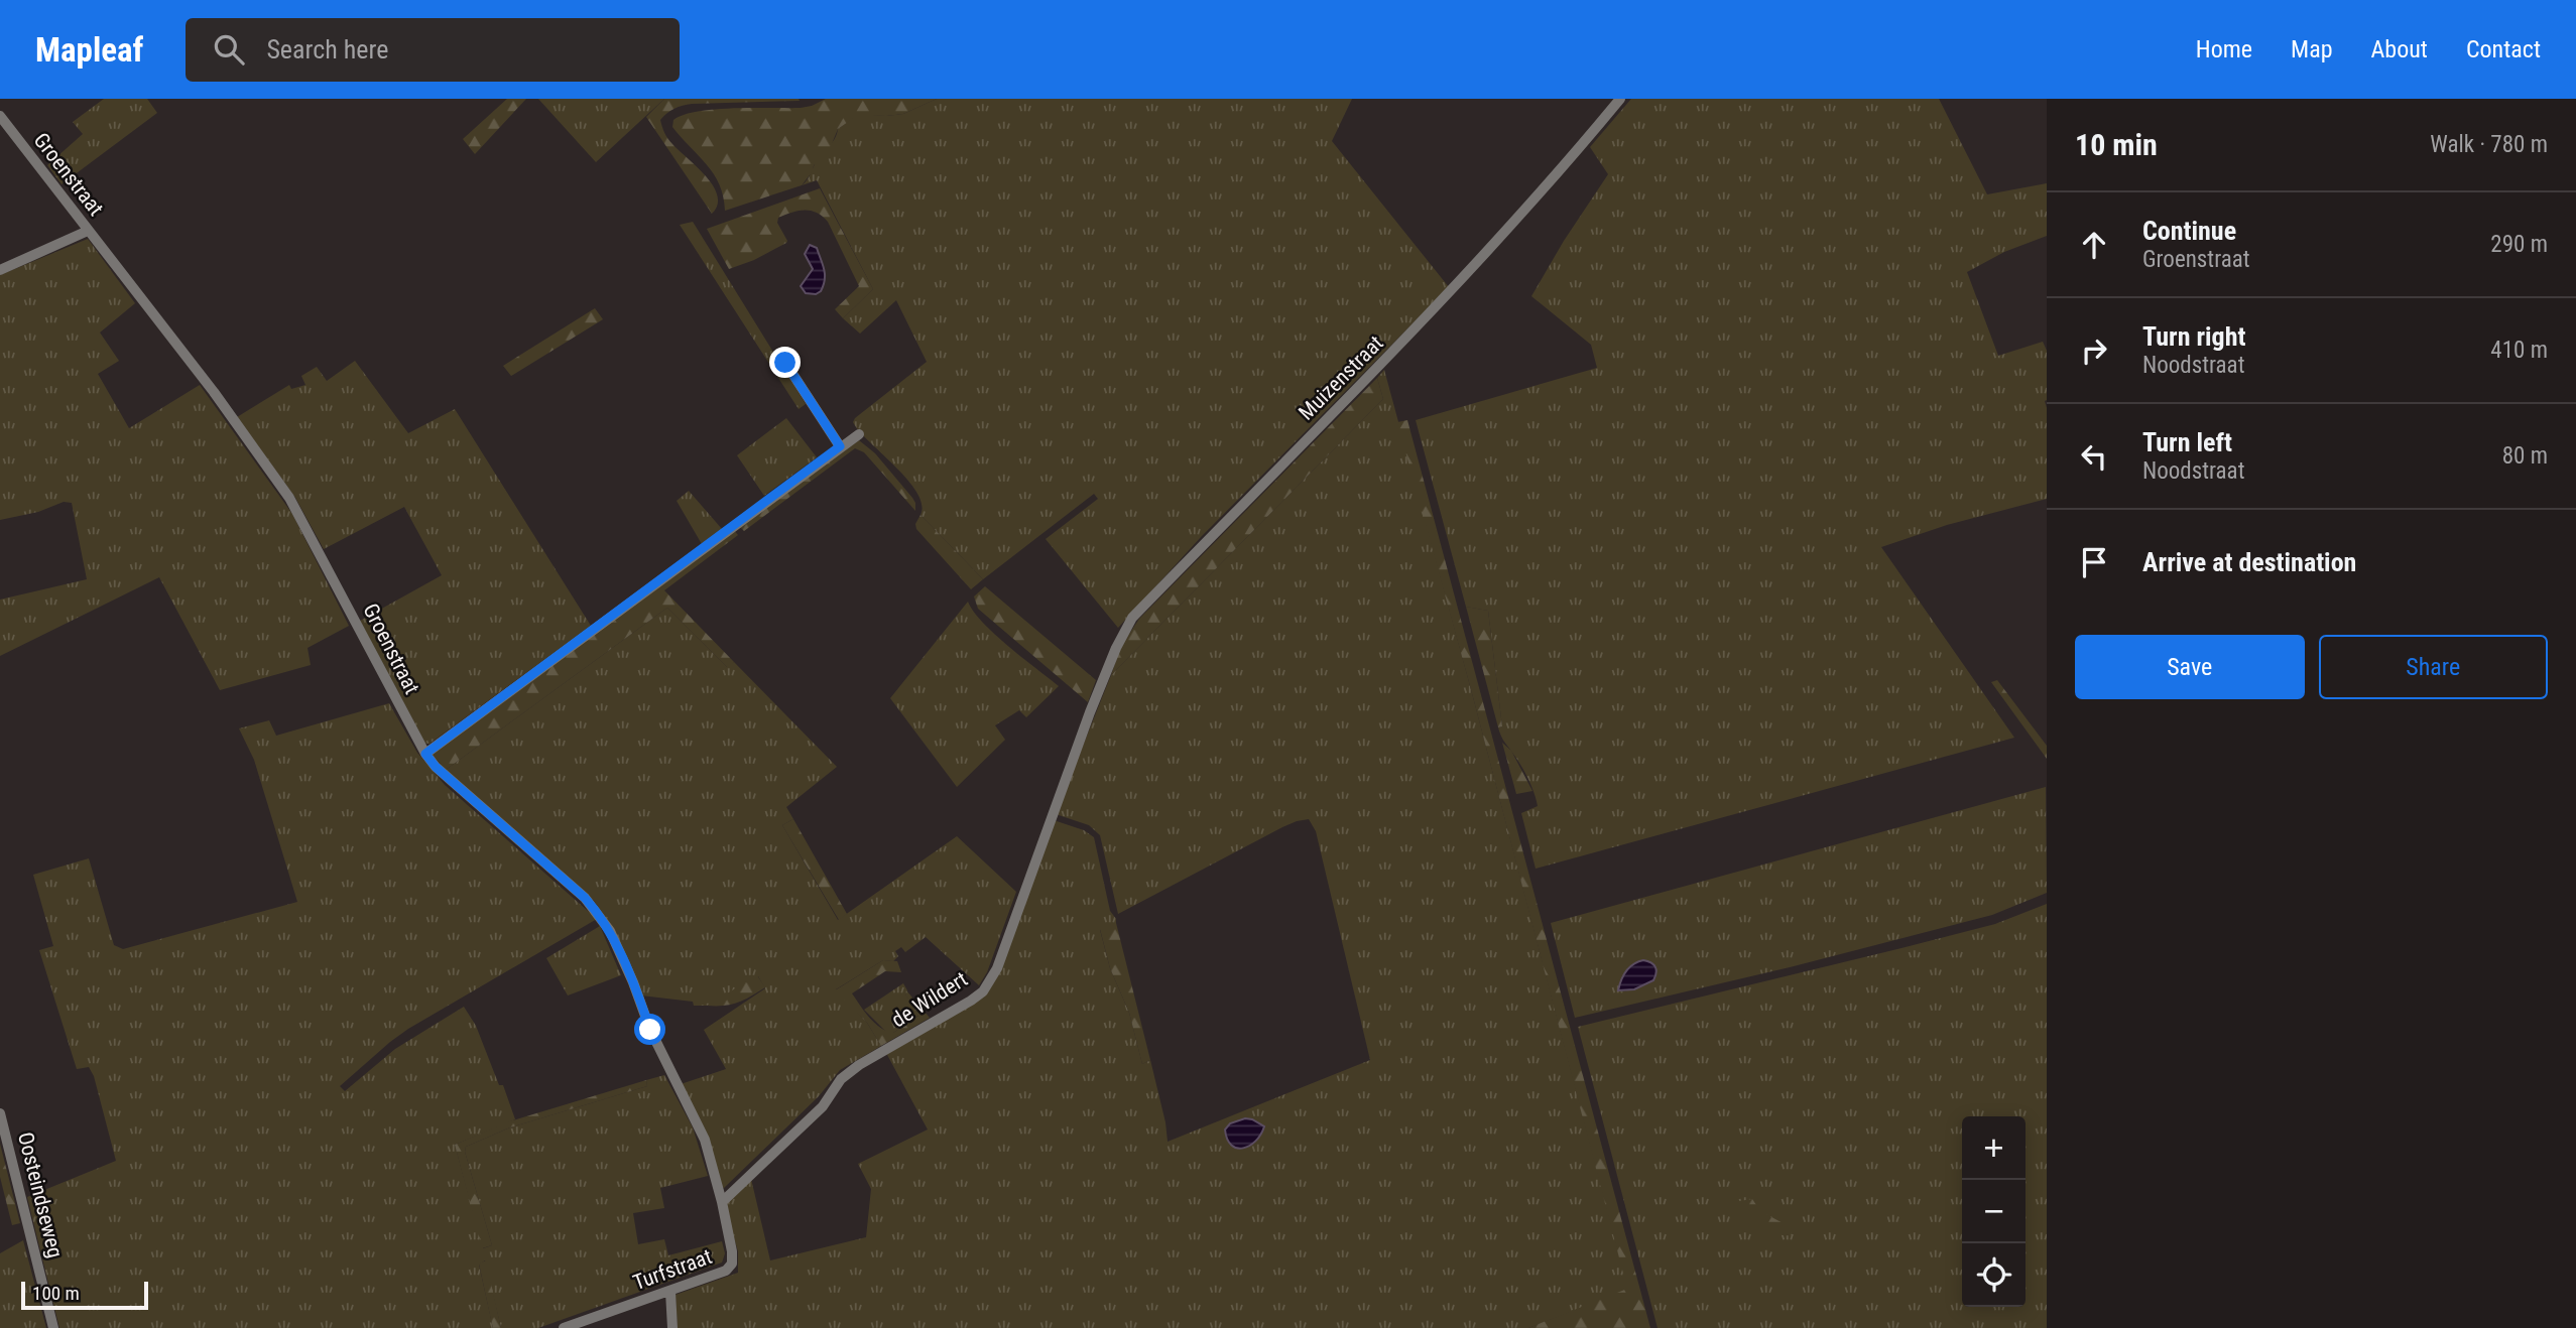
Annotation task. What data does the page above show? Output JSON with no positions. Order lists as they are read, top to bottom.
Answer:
{
  "streets": {
    "street": [
      "Groenstraat",
      "Muizenstraat",
      "de Wildert",
      "Oosteindseweg",
      "Turfstraat"
    ]
  },
  "crossings": [
    ["Groenstraat", "de Wildert"],
    ["Groenstraat", "Turfstraat"],
    ["Muizenstraat", "de Wildert"],
    ["de Wildert", "Turfstraat"]
  ],
  "scale_bar": "100 m",
  "page": {
    "header": "Mapleaf",
    "search": "Search here",
    "nav": [
      "Home",
      "Map",
      "About",
      "Contact"
    ],
    "heading": ["10 min", "Walk · 780 m"],
    "list": [
      ["Continue", "Groenstraat", "290 m"],
      ["Turn right", "Noodstraat", "410 m"],
      ["Turn left", "Noodstraat", "80 m"],
      "Arrive at destination"
    ],
    "buttons": ["Save", "Share"],
    "map_buttons": ["+", "−"],
    "scale": "100 m"
  }
}
